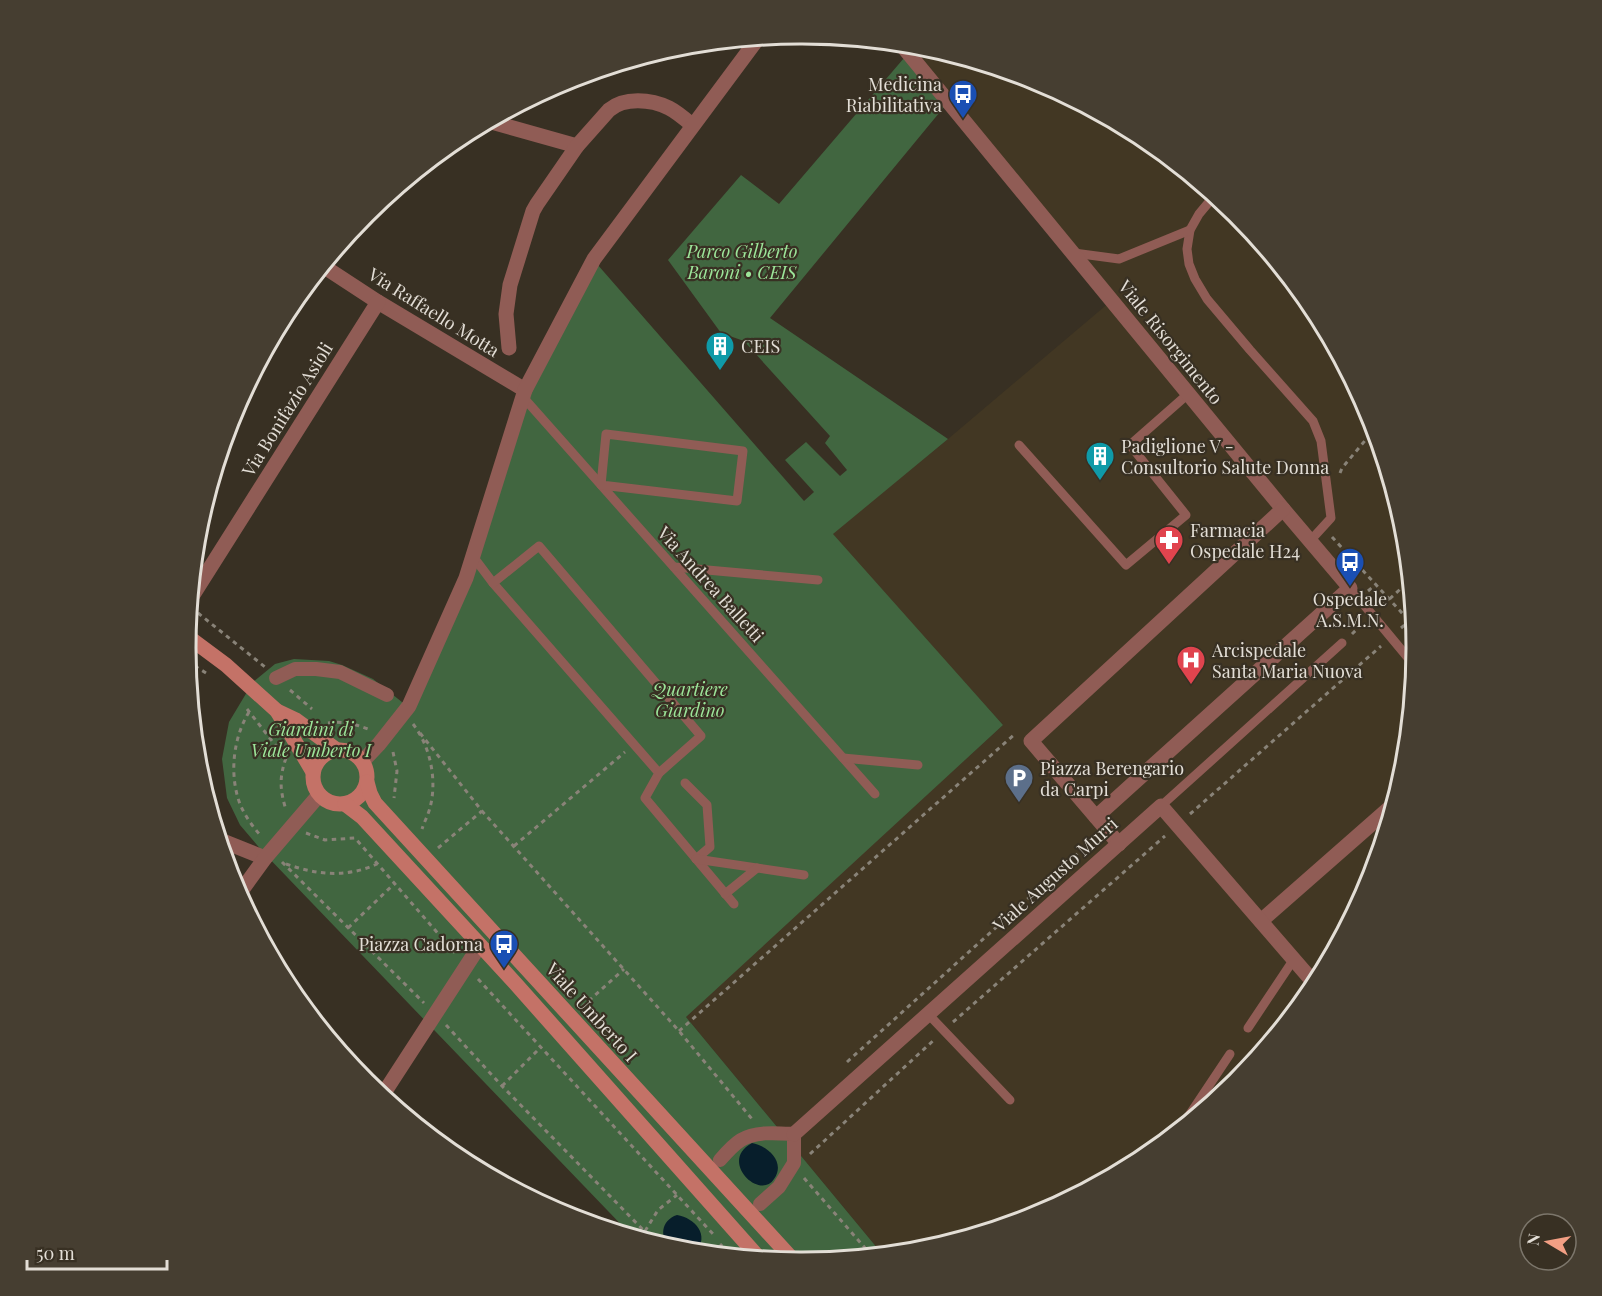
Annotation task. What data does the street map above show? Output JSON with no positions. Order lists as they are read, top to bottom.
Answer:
{
  "streets": {
    "main road": ["Viale Umberto I"],
    "street": [
      "Via Raffaello Motta",
      "Viale Risorgimento",
      "Via Bonifazio Asioli",
      "Viale Augusto Murri"
    ],
    "lane": ["Via Andrea Balletti"]
  },
  "crossings": [
    ["Via Raffaello Motta", "Via Bonifazio Asioli"],
    ["Via Raffaello Motta", "Via Andrea Balletti"],
    ["Viale Risorgimento", "Viale Augusto Murri"]
  ],
  "parks": ["Parco Gilberto Baroni • CEIS", "Quartiere Giardino", "Giardini di Viale Umberto I"],
  "places": {
    "bus stop": ["Medicina Riabilitativa", "Ospedale A.S.M.N.", "Piazza Cadorna"],
    "building": ["CEIS", "Padiglione V - Consultorio Salute Donna"],
    "pharmacy": ["Farmacia Ospedale H24"],
    "hospital": ["Arcispedale Santa Maria Nuova"],
    "parking": ["Piazza Berengario da Carpi"]
  },
  "scale_bar": "50 m",
  "north": "left"
}
